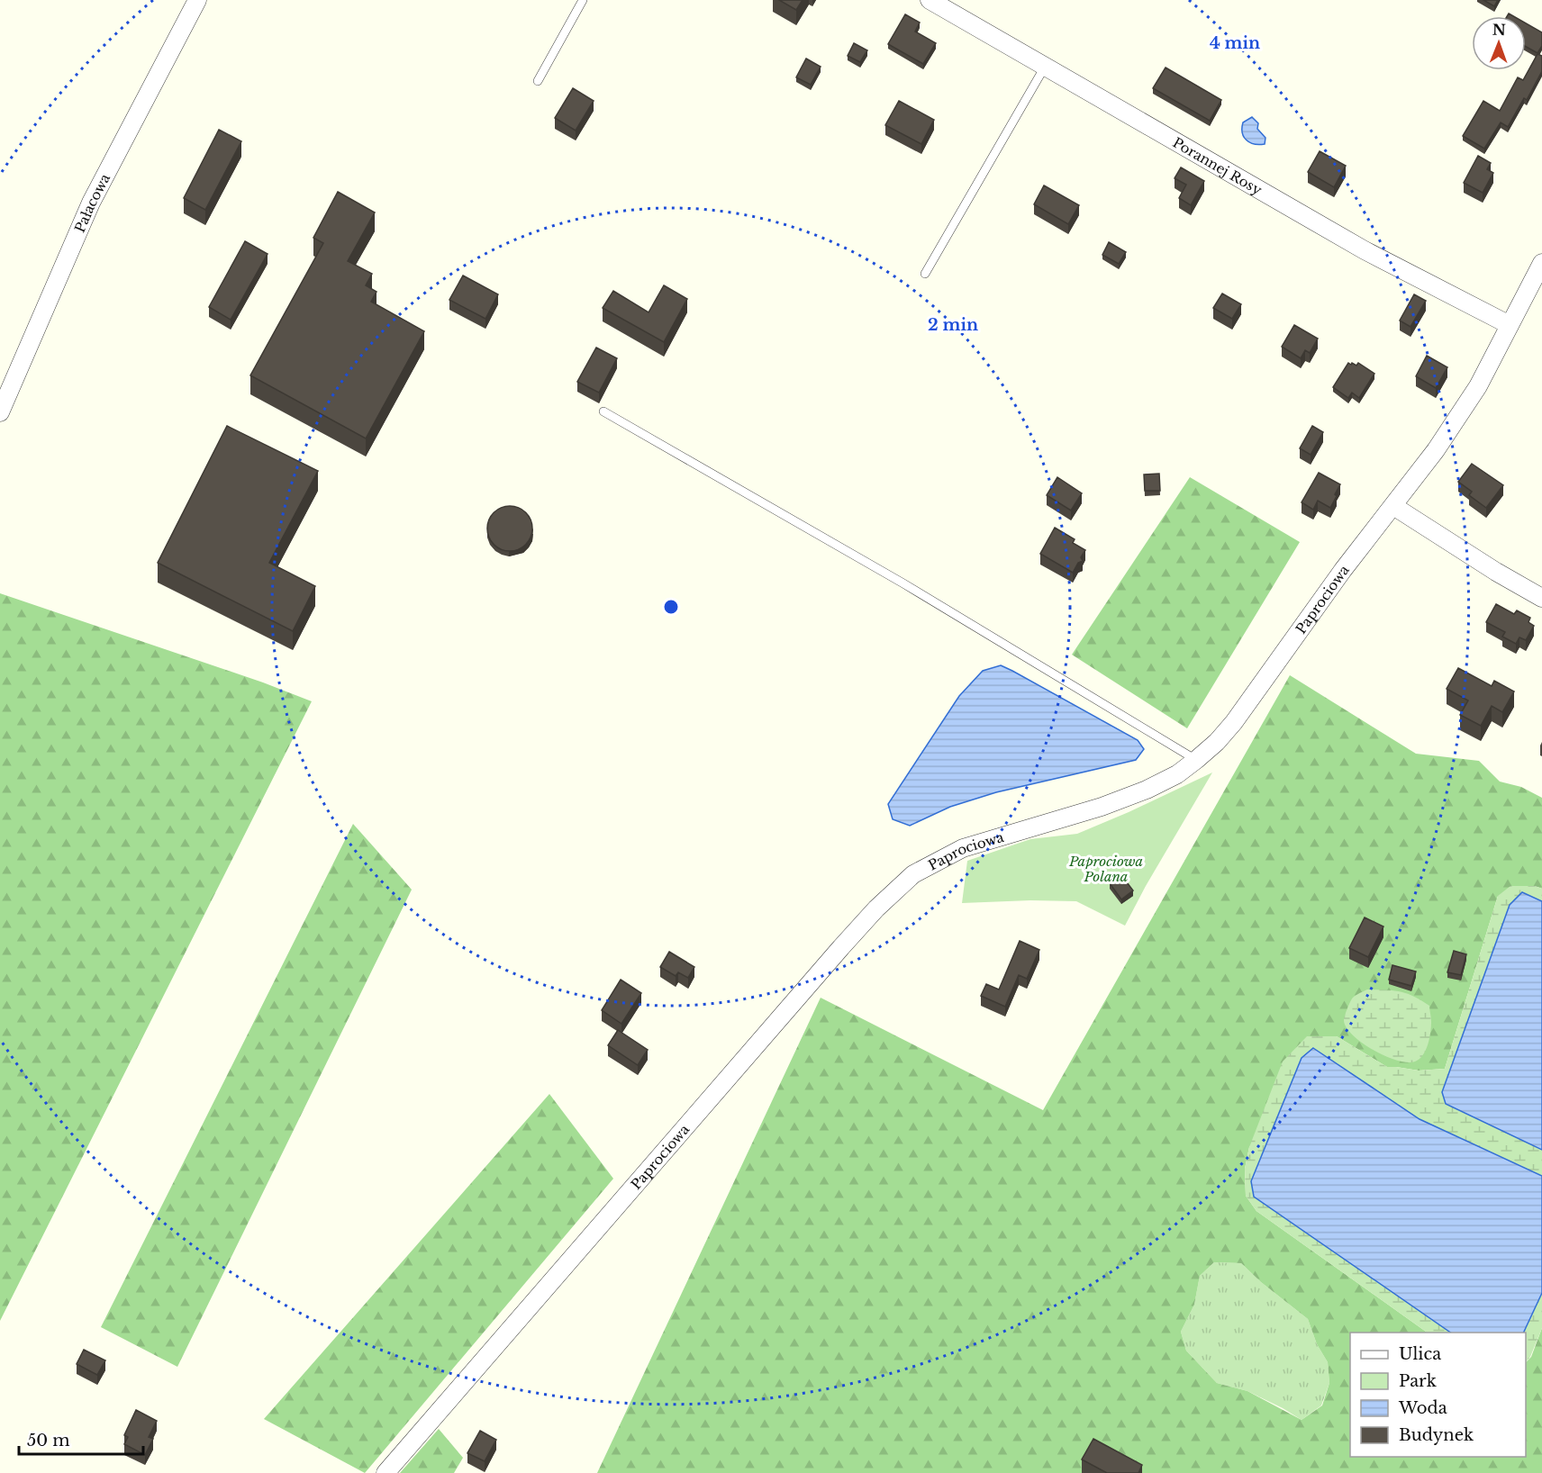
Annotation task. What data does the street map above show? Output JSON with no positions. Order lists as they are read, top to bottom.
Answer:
{
  "streets": {
    "street": ["Porannej Rosy", "Pałacowa", "Paprociowa"]
  },
  "crossings": [
    ["Porannej Rosy", "Paprociowa"]
  ],
  "parks": ["Paprociowa Polana"],
  "legend": [
    "Ulica",
    "Park",
    "Woda",
    "Budynek"
  ],
  "scale_bar": "50 m",
  "north": "top",
  "rings": ["4 min", "2 min"]
}
